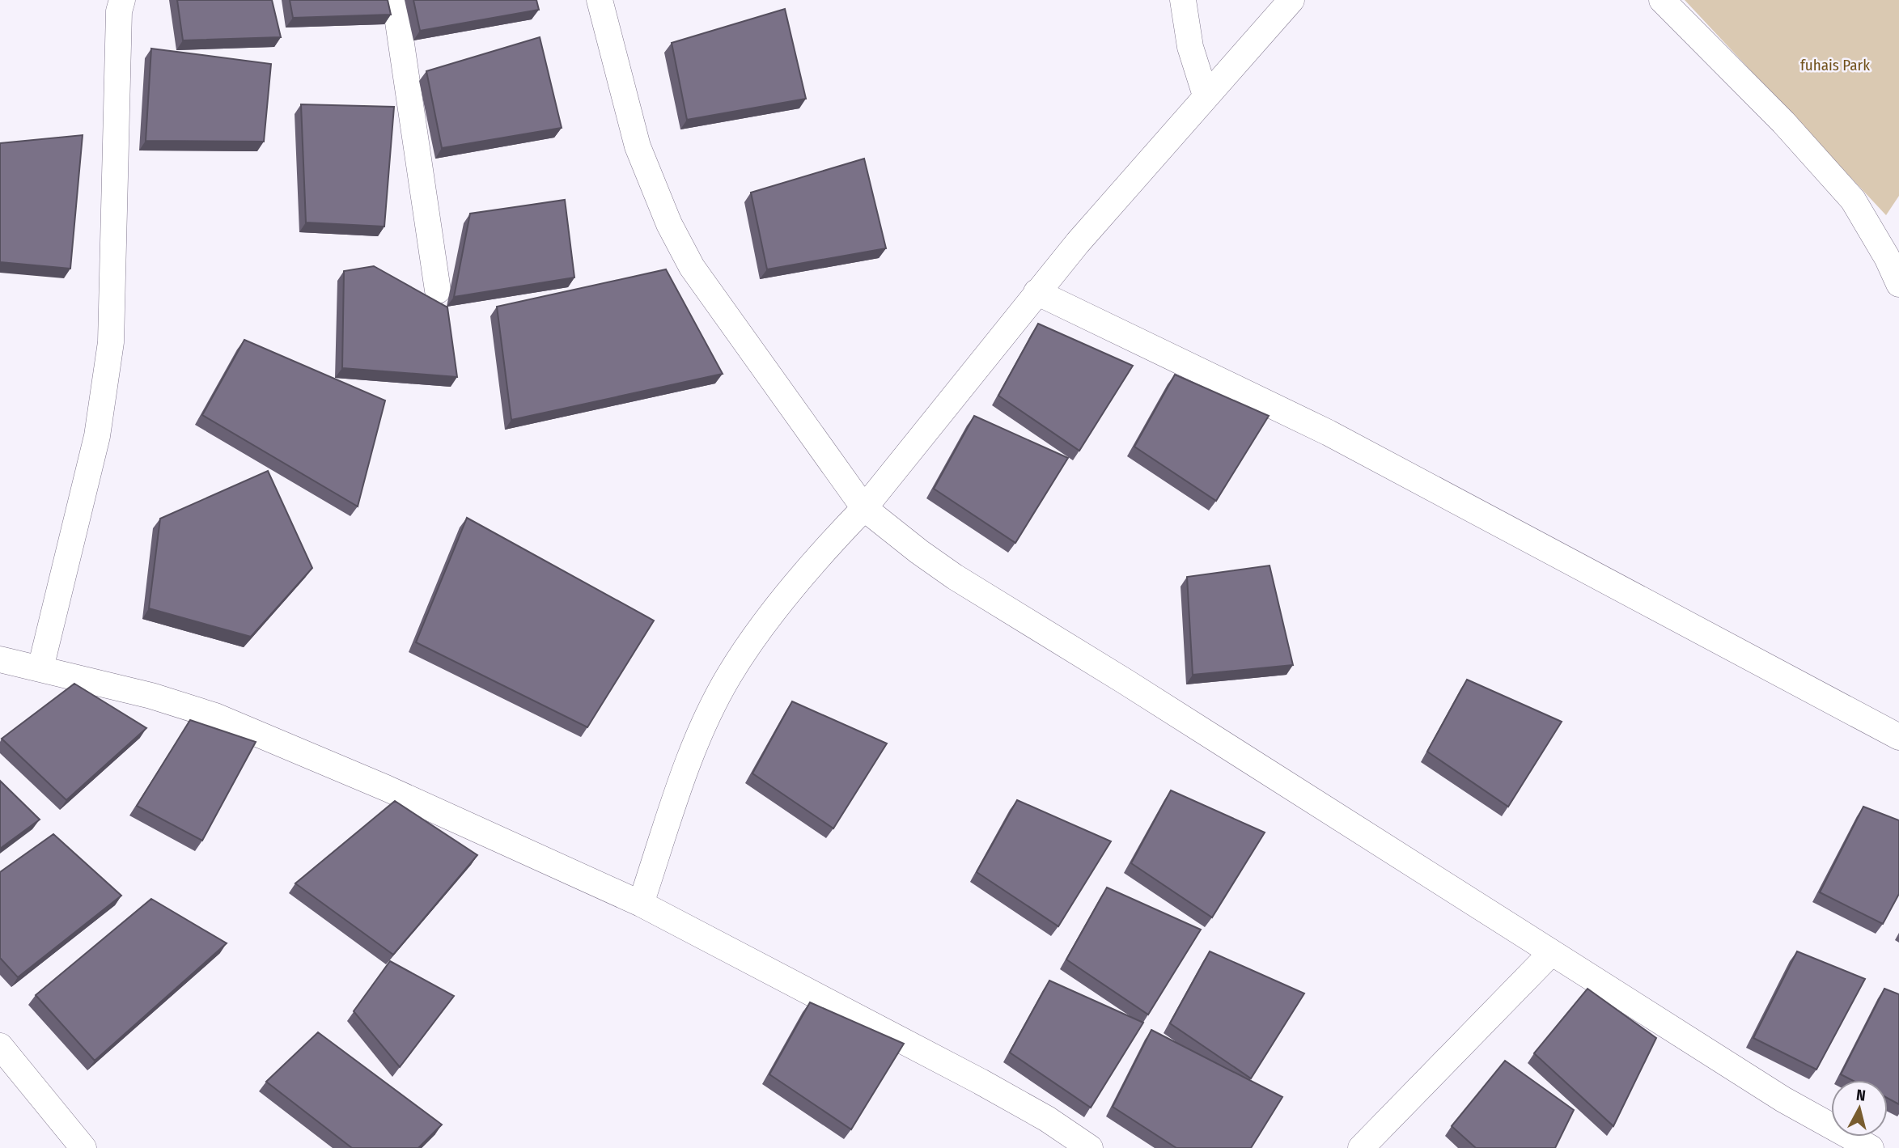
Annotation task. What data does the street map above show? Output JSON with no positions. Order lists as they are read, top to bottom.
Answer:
{
  "parks": ["fuhais Park"],
  "north": "top"
}
